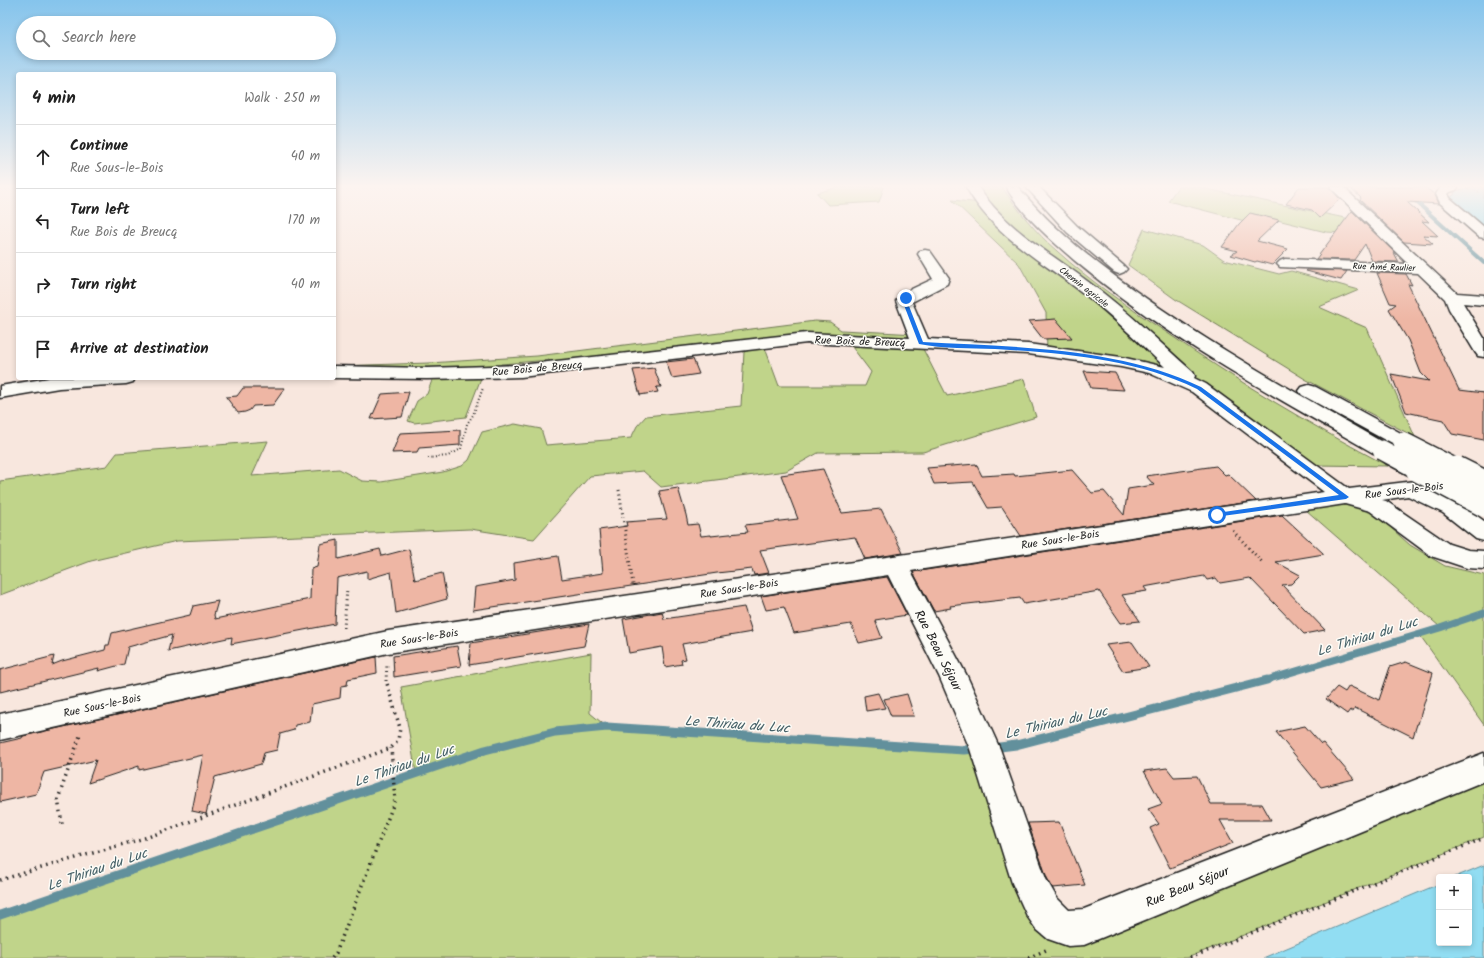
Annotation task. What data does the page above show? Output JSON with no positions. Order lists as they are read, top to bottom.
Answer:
{
  "streets": {
    "main road": [
      "Rue Amé Raulier",
      "Chemin agricole",
      "Rue Bois de Breucq",
      "Rue Sous-le-Bois",
      "Rue Beau Séjour"
    ]
  },
  "crossings": [
    ["Chemin agricole", "Rue Bois de Breucq"],
    ["Rue Bois de Breucq", "Rue Sous-le-Bois"],
    ["Rue Sous-le-Bois", "Rue Beau Séjour"]
  ],
  "water": ["Le Thiriau du Luc"],
  "page": {
    "search": "Search here",
    "heading": ["4 min", "Walk · 250 m"],
    "list": [
      ["Continue", "Rue Sous-le-Bois", "40 m"],
      ["Turn left", "Rue Bois de Breucq", "170 m"],
      ["Turn right", "40 m"],
      "Arrive at destination"
    ],
    "map_buttons": ["+", "−"]
  }
}
